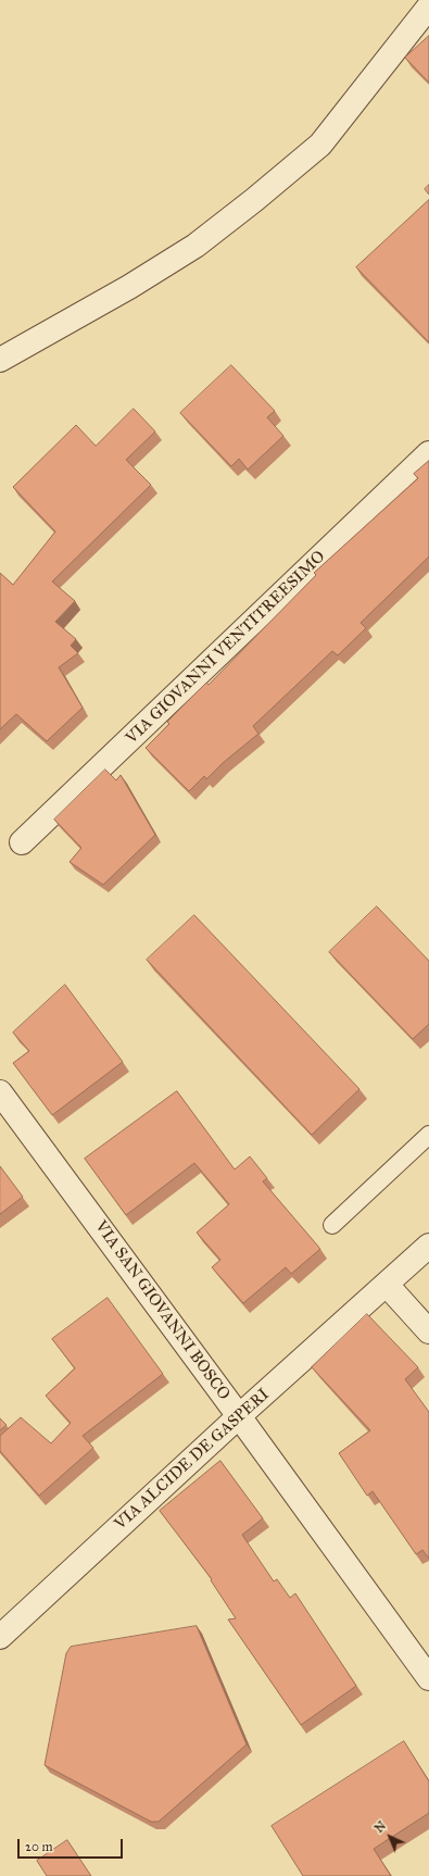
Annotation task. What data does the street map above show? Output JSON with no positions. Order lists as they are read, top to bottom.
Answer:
{
  "streets": {
    "street": ["VIA GIOVANNI VENTITREESIMO", "VIA SAN GIOVANNI BOSCO", "VIA ALCIDE DE GASPERI"]
  },
  "crossings": [
    ["VIA SAN GIOVANNI BOSCO", "VIA ALCIDE DE GASPERI"]
  ],
  "scale_bar": "20 m",
  "north": "top left"
}
